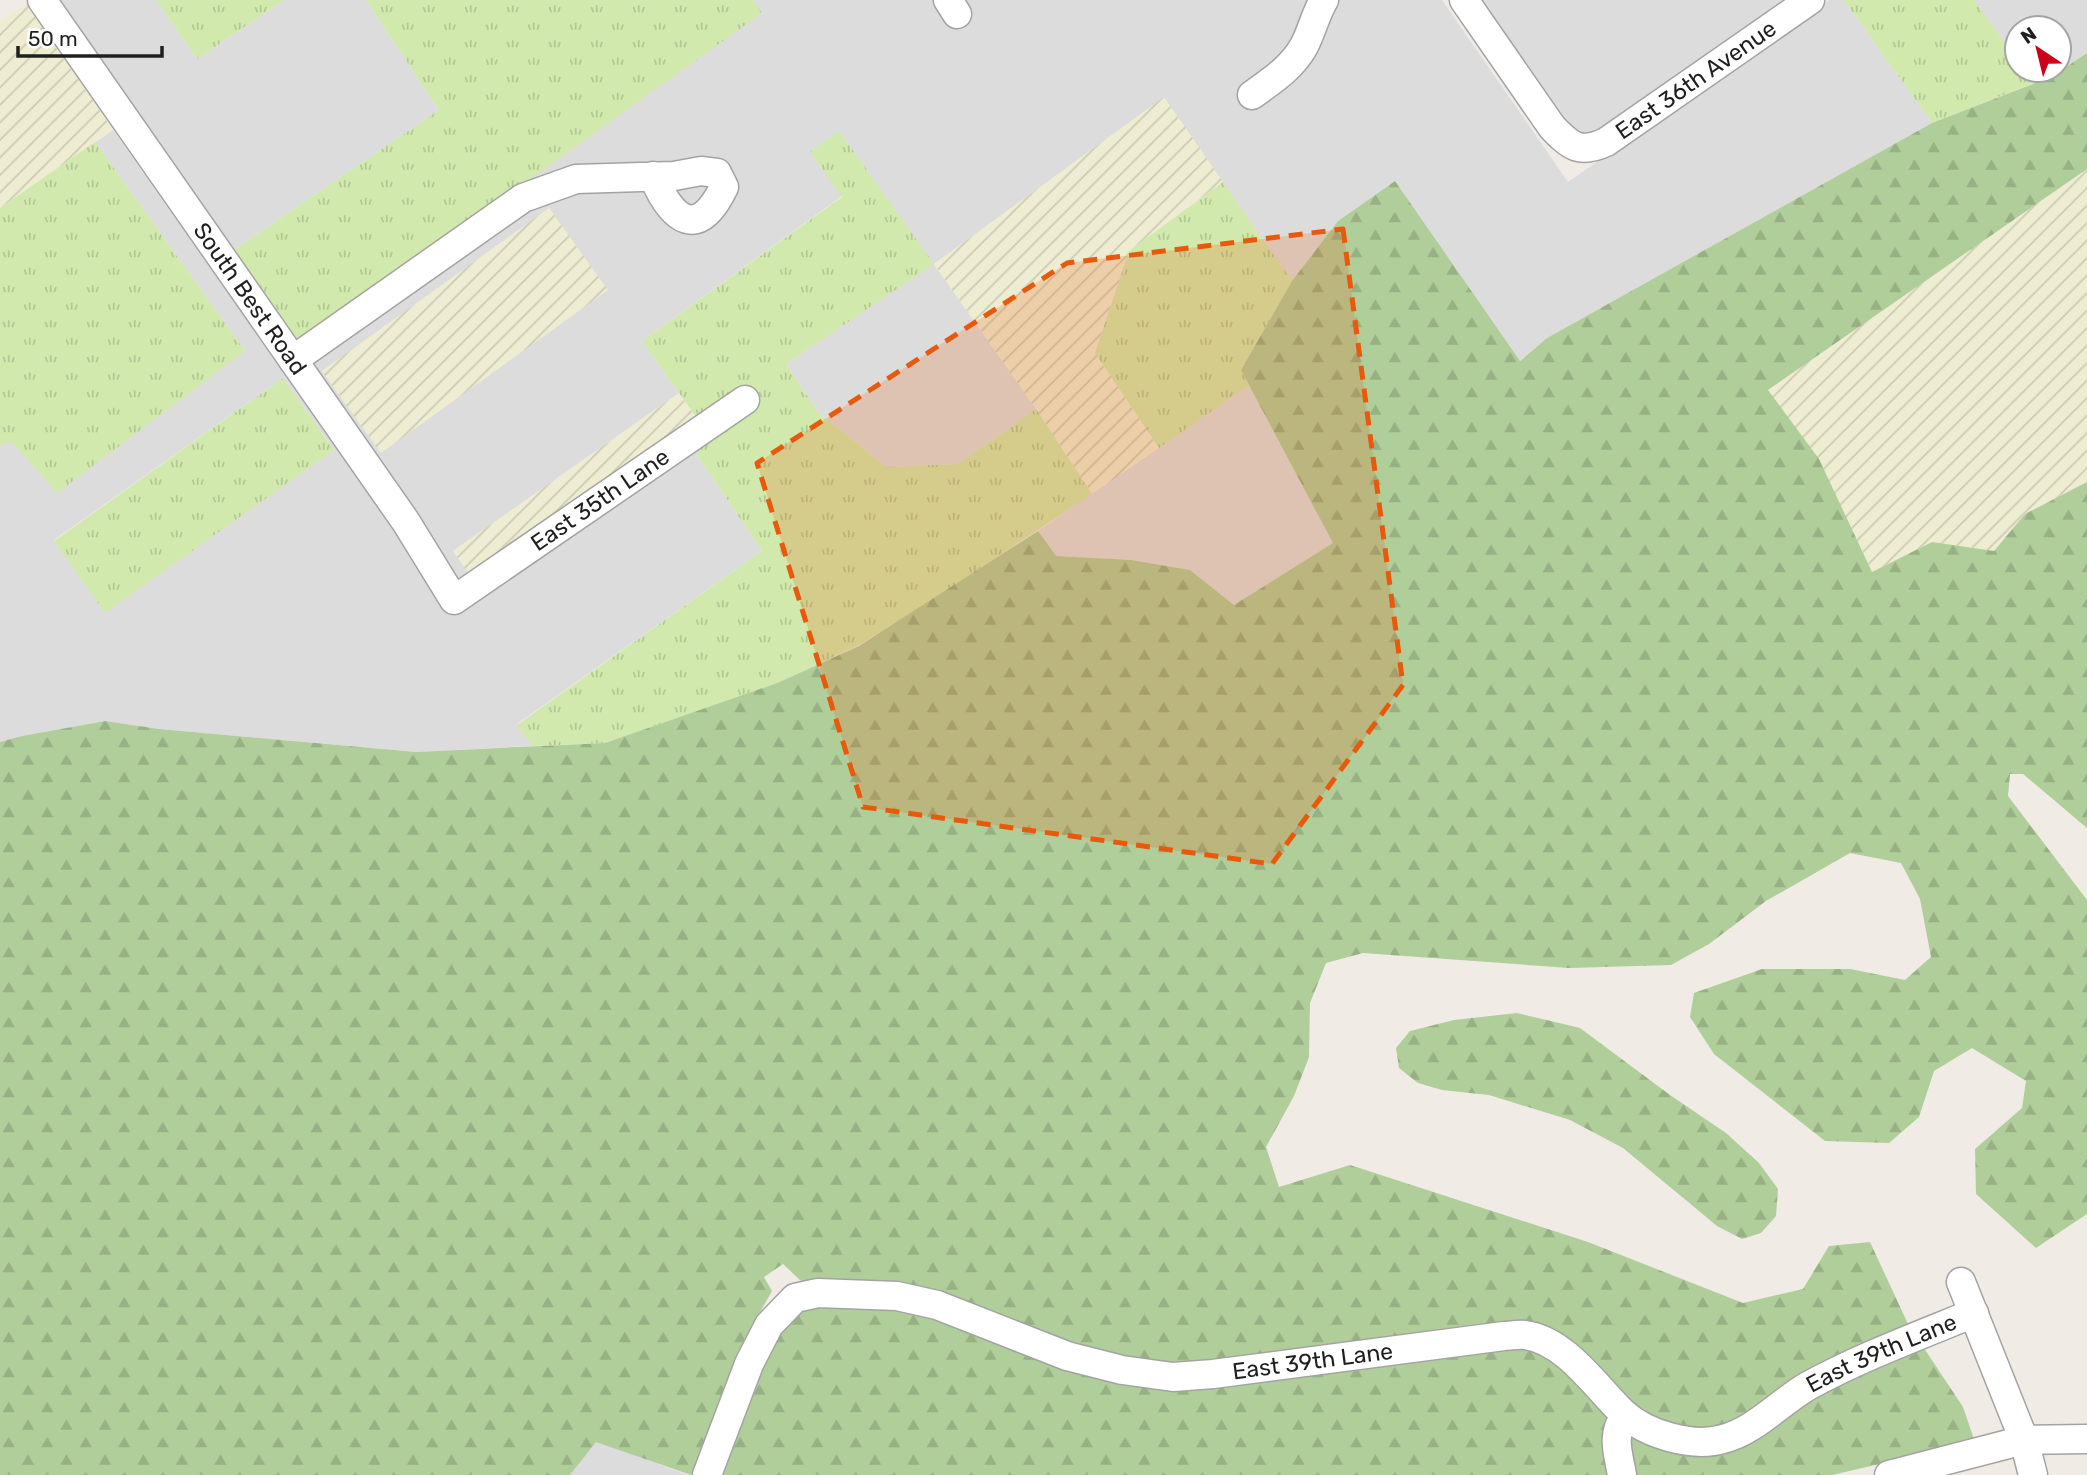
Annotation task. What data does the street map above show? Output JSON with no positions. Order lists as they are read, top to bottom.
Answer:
{
  "streets": {
    "street": [
      "East 36th Avenue",
      "South Best Road",
      "East 35th Lane",
      "East 39th Lane"
    ]
  },
  "crossings": [
    ["South Best Road", "East 35th Lane"]
  ],
  "scale_bar": "50 m",
  "north": "top left"
}
